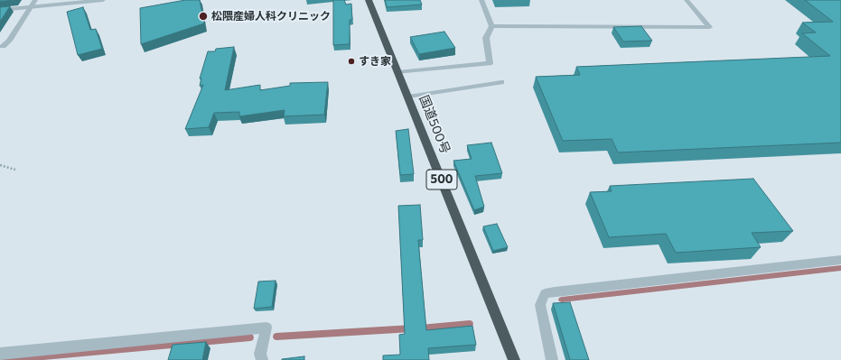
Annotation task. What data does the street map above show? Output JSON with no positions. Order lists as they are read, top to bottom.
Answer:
{
  "streets": {
    "highway": ["国道500号", "500"]
  },
  "places": ["松隈産婦人科クリニック", "すき家"]
}
